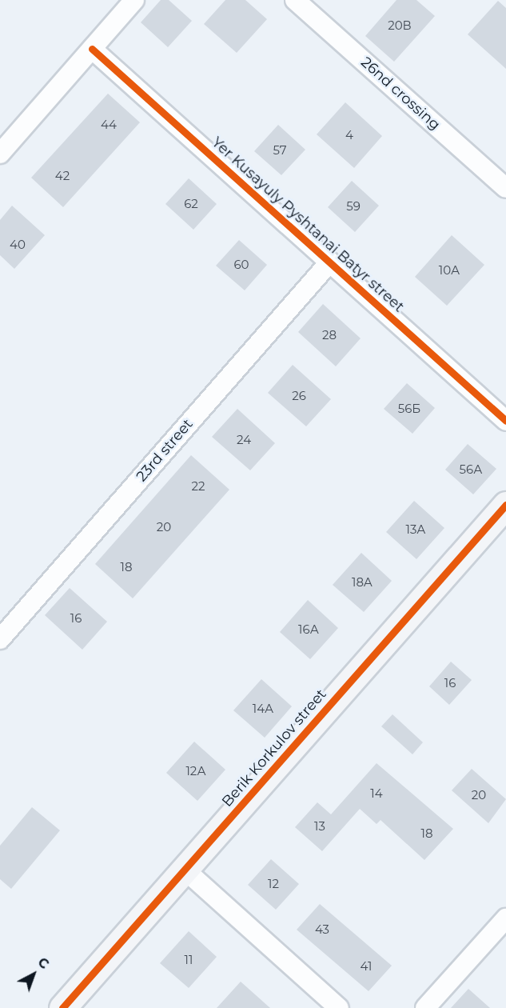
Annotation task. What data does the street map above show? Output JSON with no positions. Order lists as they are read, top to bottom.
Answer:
{
  "streets": {
    "street": [
      "26nd crossing",
      "Yer Kusayuly Pyshtanai Batyr street",
      "23rd street",
      "Berik Korkulov street"
    ]
  },
  "crossings": [
    ["Yer Kusayuly Pyshtanai Batyr street", "23rd street"]
  ],
  "house_numbers": [
    "20В",
    "44",
    "4",
    "57",
    "42",
    "62",
    "59",
    "40",
    "60",
    "10А",
    "28",
    "26",
    "56Б",
    "24",
    "56А",
    "22",
    "20",
    "13А",
    "18",
    "18А",
    "16",
    "16А",
    "16",
    "14А",
    "12А",
    "14",
    "20",
    "13",
    "18",
    "12",
    "43",
    "11",
    "41"
  ],
  "north": "top right"
}
